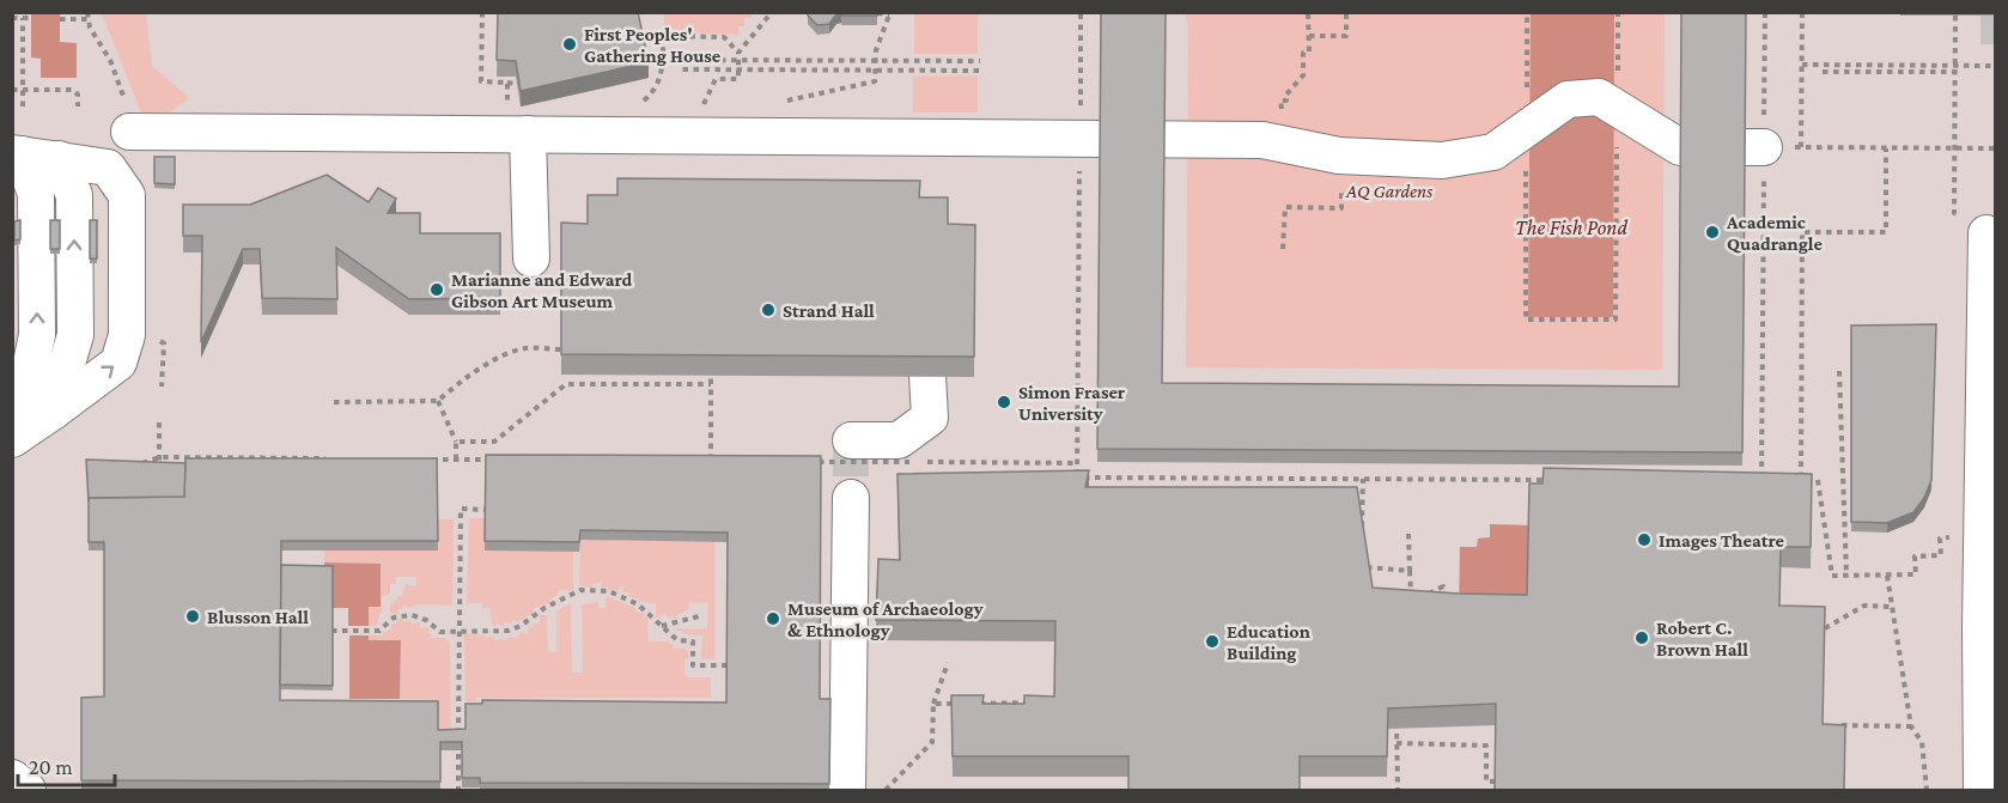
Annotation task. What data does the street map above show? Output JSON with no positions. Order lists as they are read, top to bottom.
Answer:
{
  "water": ["The Fish Pond"],
  "parks": ["AQ Gardens"],
  "places": [
    "First Peoples' Gathering House",
    "Academic Quadrangle",
    "Marianne and Edward Gibson Art Museum",
    "Strand Hall",
    "Simon Fraser University",
    "Images Theatre",
    "Blusson Hall",
    "Museum of Archaeology & Ethnology",
    "Robert C. Brown Hall",
    "Education Building"
  ],
  "scale_bar": "20 m"
}
